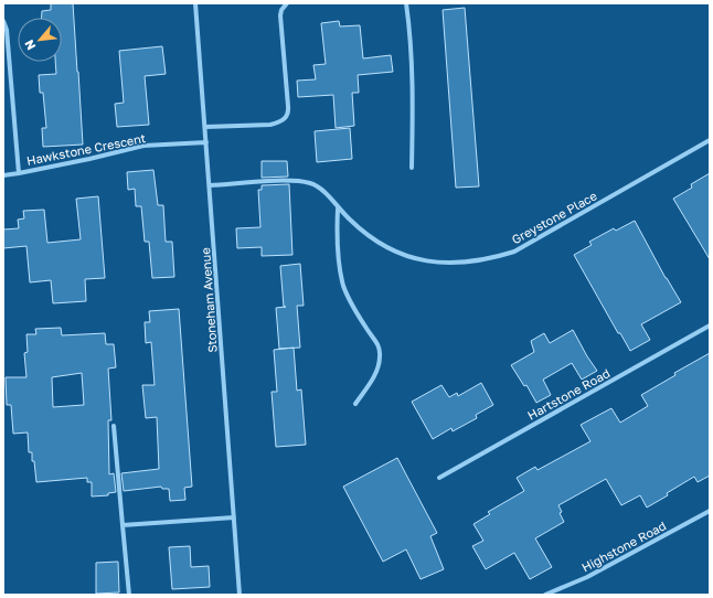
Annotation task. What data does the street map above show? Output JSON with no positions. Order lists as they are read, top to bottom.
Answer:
{
  "streets": {
    "street": [
      "Hawkstone Crescent",
      "Greystone Place",
      "Stoneham Avenue",
      "Hartstone Road",
      "Highstone Road"
    ]
  },
  "crossings": [
    ["Hawkstone Crescent", "Stoneham Avenue"],
    ["Greystone Place", "Stoneham Avenue"]
  ],
  "north": "bottom left"
}
